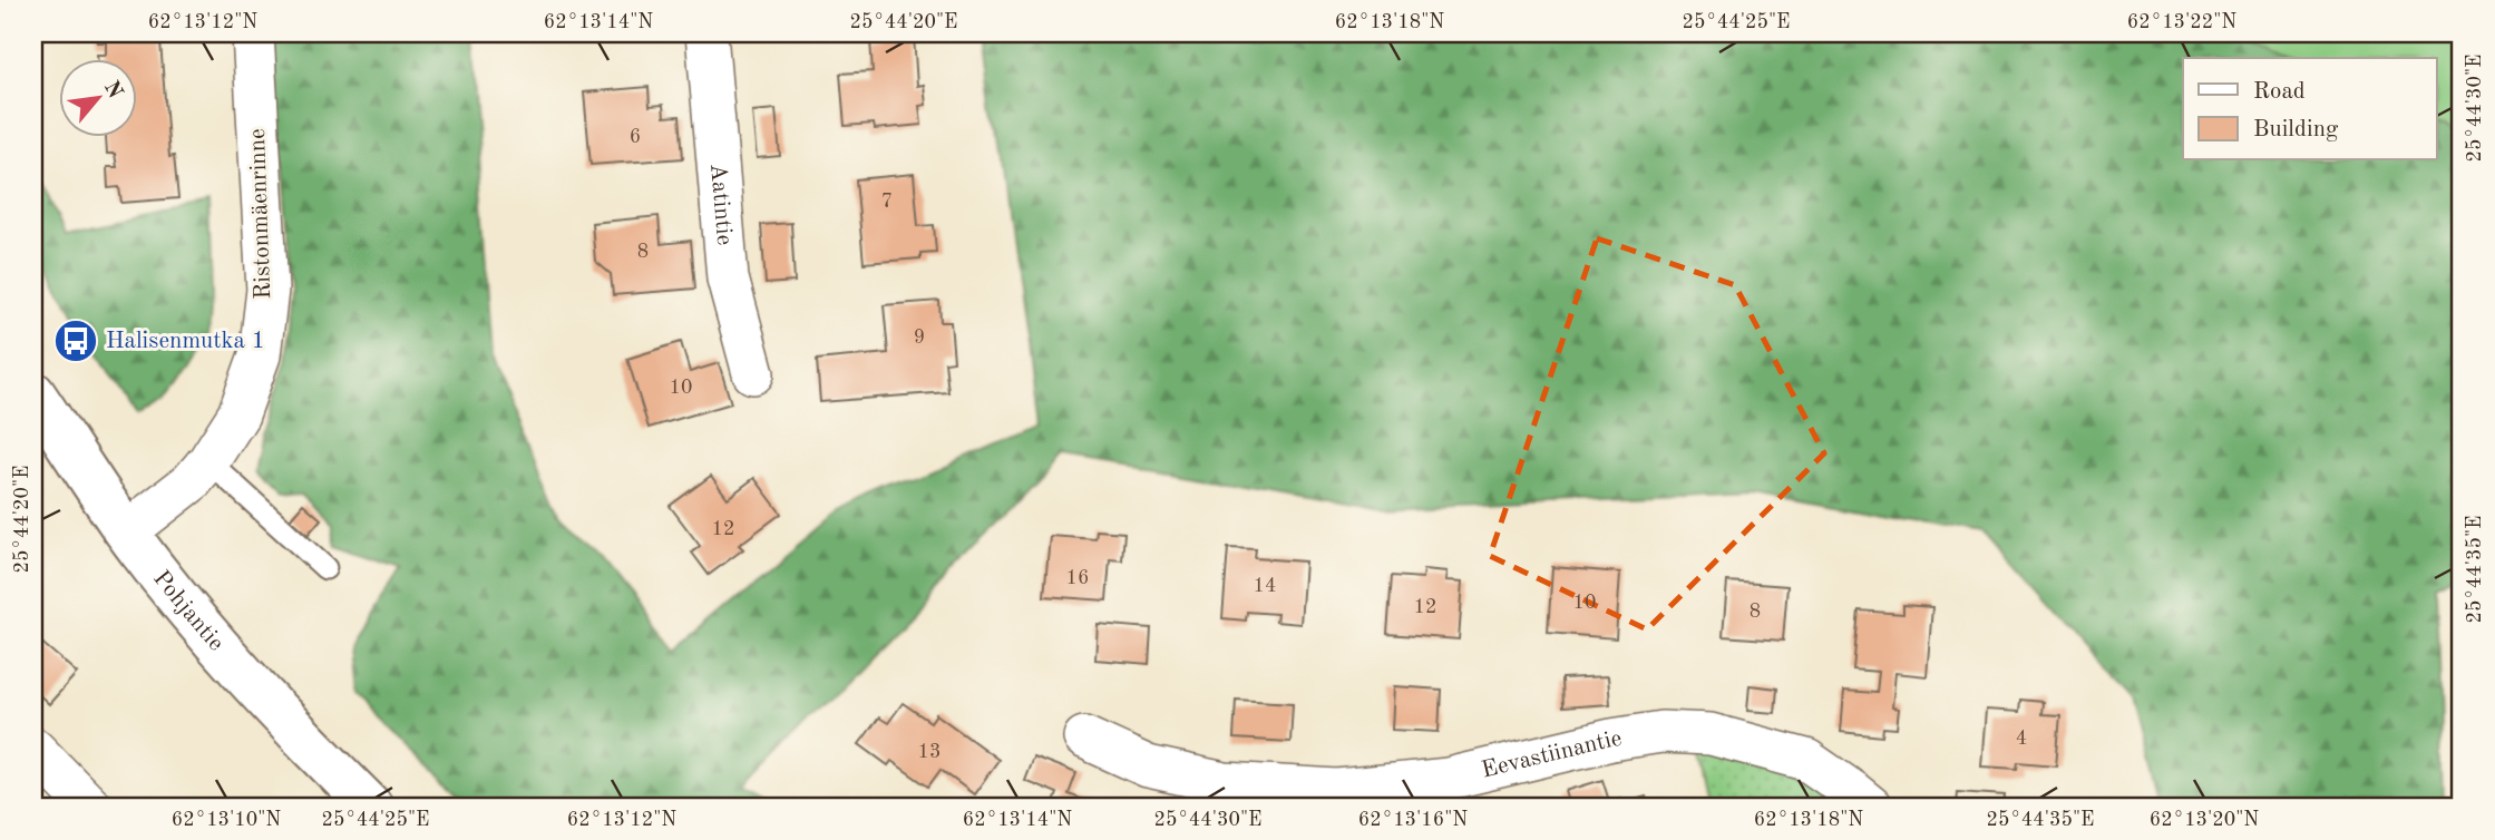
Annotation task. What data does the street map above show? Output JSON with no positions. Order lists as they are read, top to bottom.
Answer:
{
  "streets": {
    "street": [
      "Aatintie",
      "Ristonmäenrinne",
      "Pohjantie",
      "Eevastiinantie"
    ]
  },
  "crossings": [
    ["Ristonmäenrinne", "Pohjantie"]
  ],
  "places": {
    "bus stop": ["Halisenmutka 1"]
  },
  "house_numbers": [
    "6",
    "7",
    "8",
    "9",
    "10",
    "12",
    "16",
    "14",
    "10",
    "12",
    "8",
    "4",
    "13"
  ],
  "legend": ["Road", "Building"],
  "north": "top right",
  "coordinates": [
    "62°13'12\"N",
    "62°13'14\"N",
    "25°44'20\"E",
    "62°13'18\"N",
    "25°44'25\"E",
    "62°13'22\"N",
    "25°44'30\"E",
    "25°44'35\"E",
    "62°13'10\"N",
    "62°13'16\"N",
    "62°13'20\"N"
  ]
}
